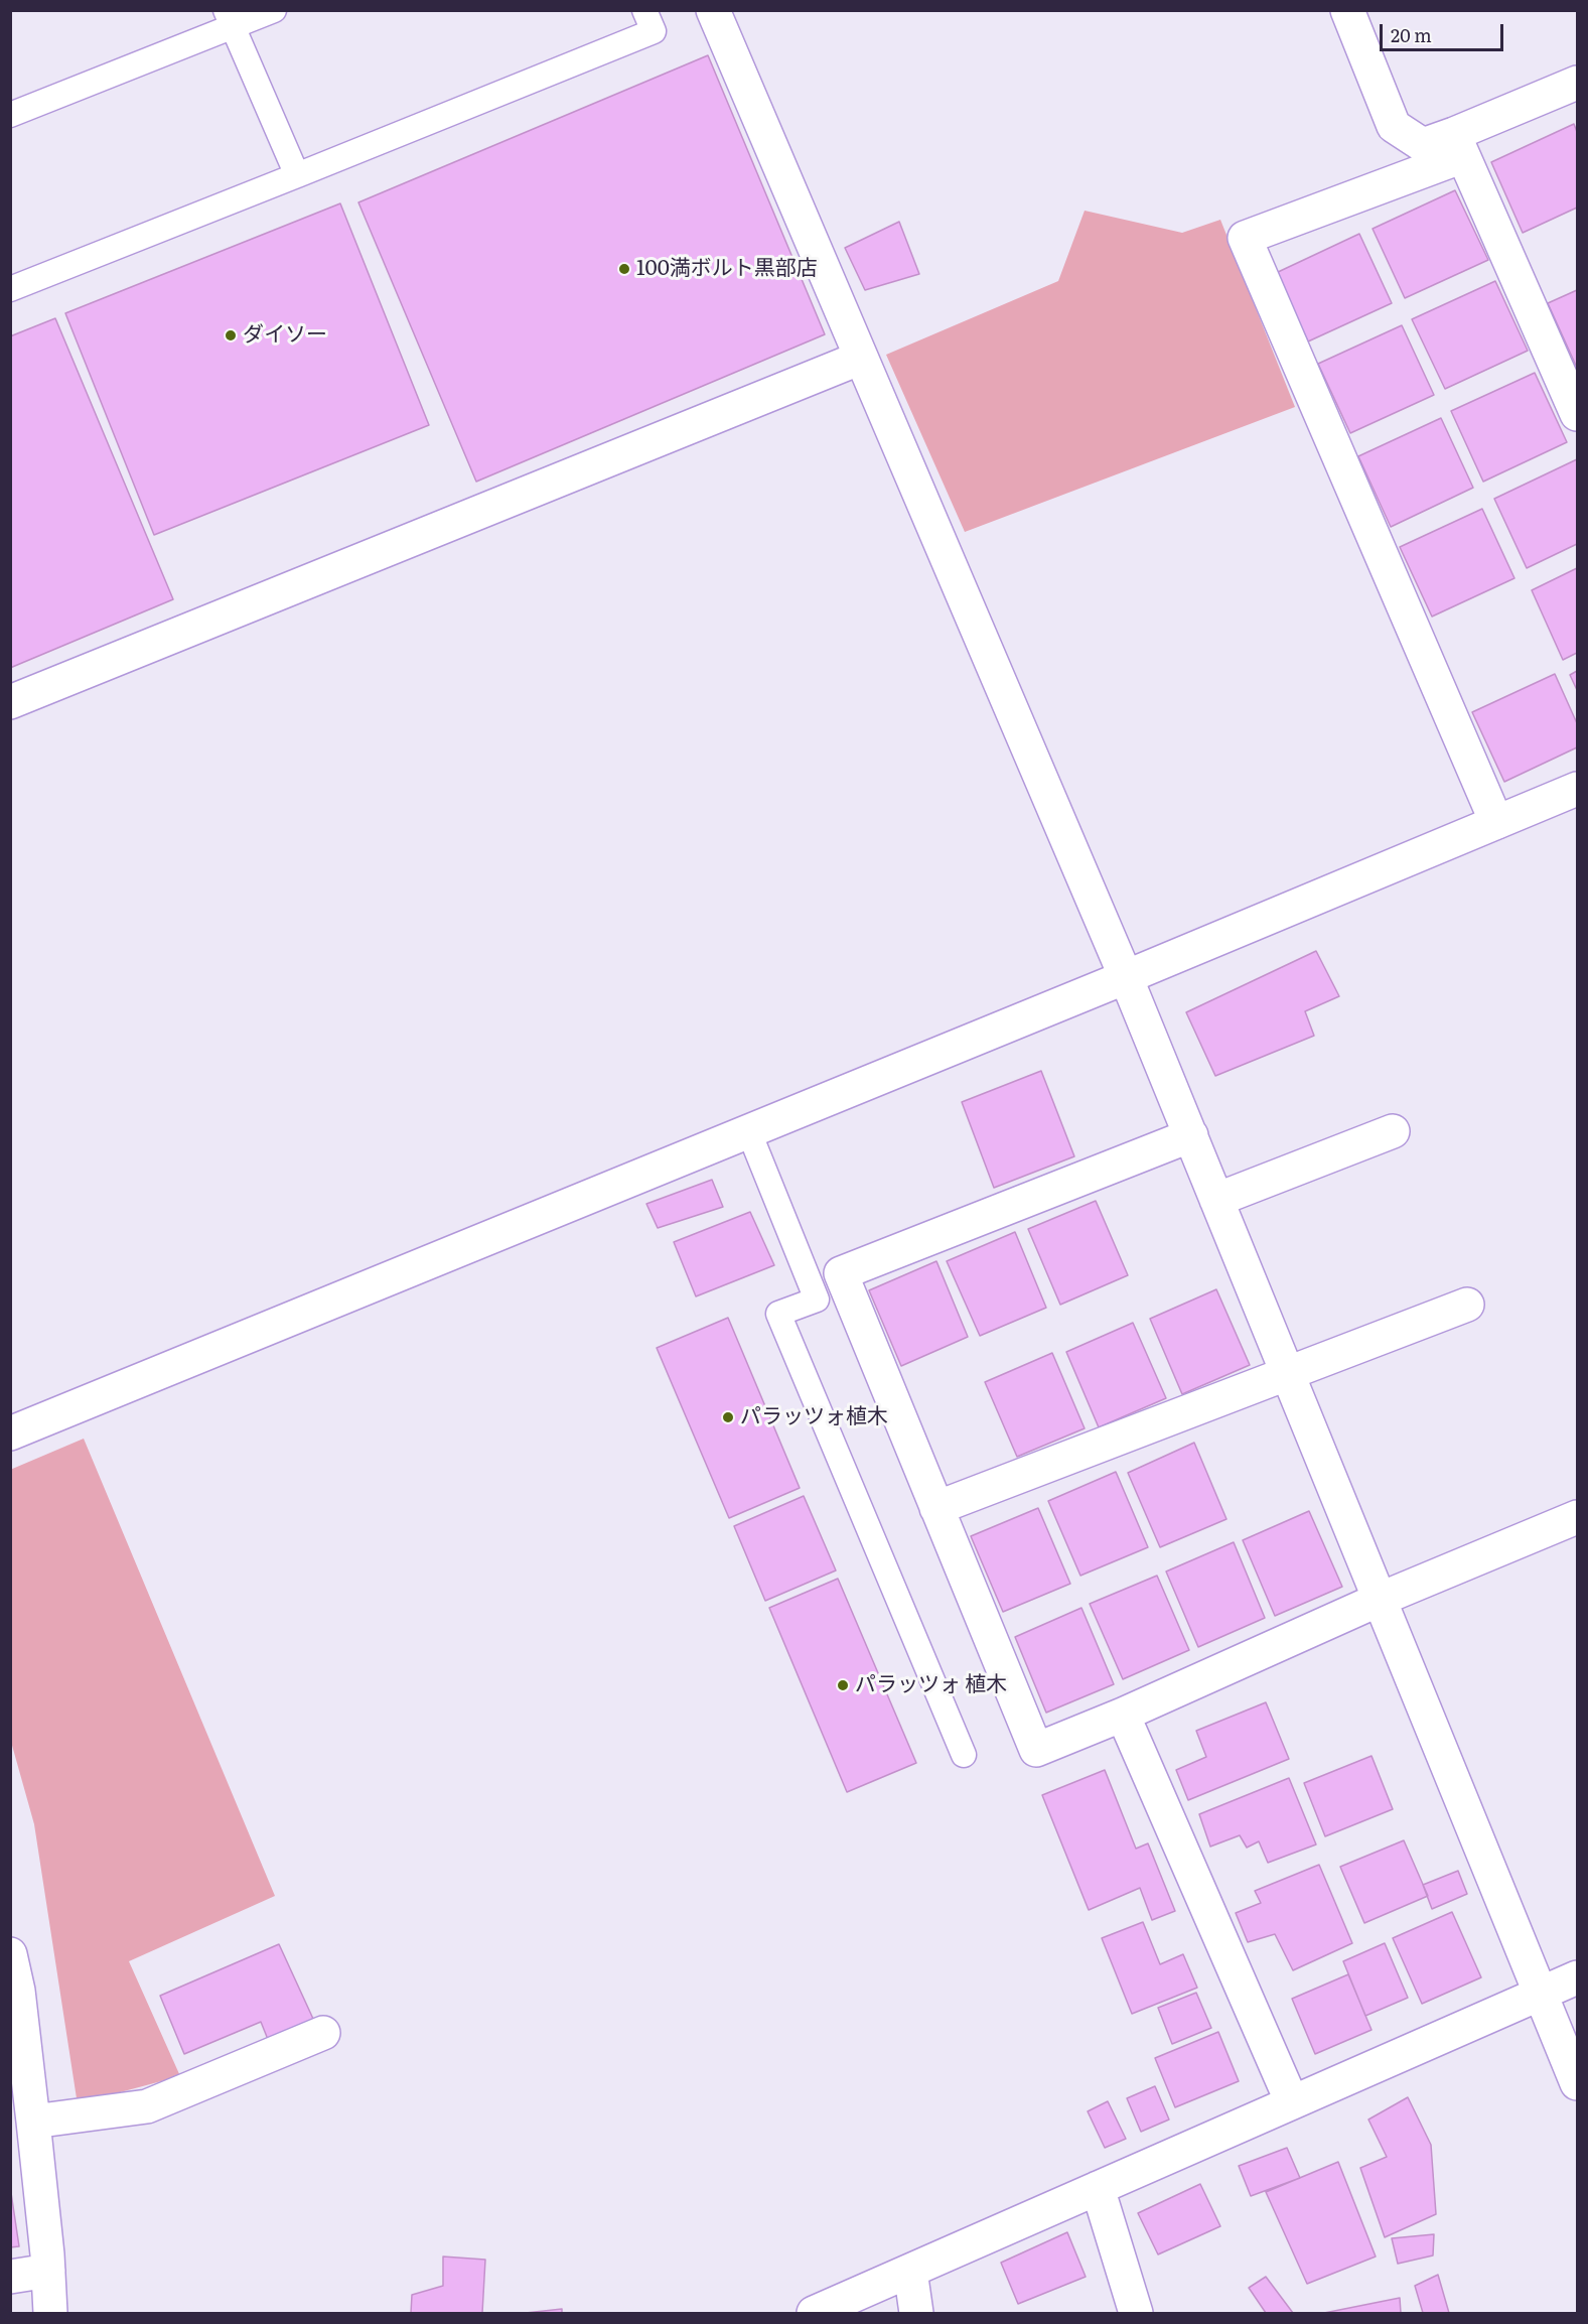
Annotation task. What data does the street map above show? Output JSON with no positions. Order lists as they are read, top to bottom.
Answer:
{
  "places": [
    "100満ボルト黒部店",
    "ダイソー",
    "パラッツォ植木",
    "パラッツォ 植木"
  ],
  "scale_bar": "20 m"
}
